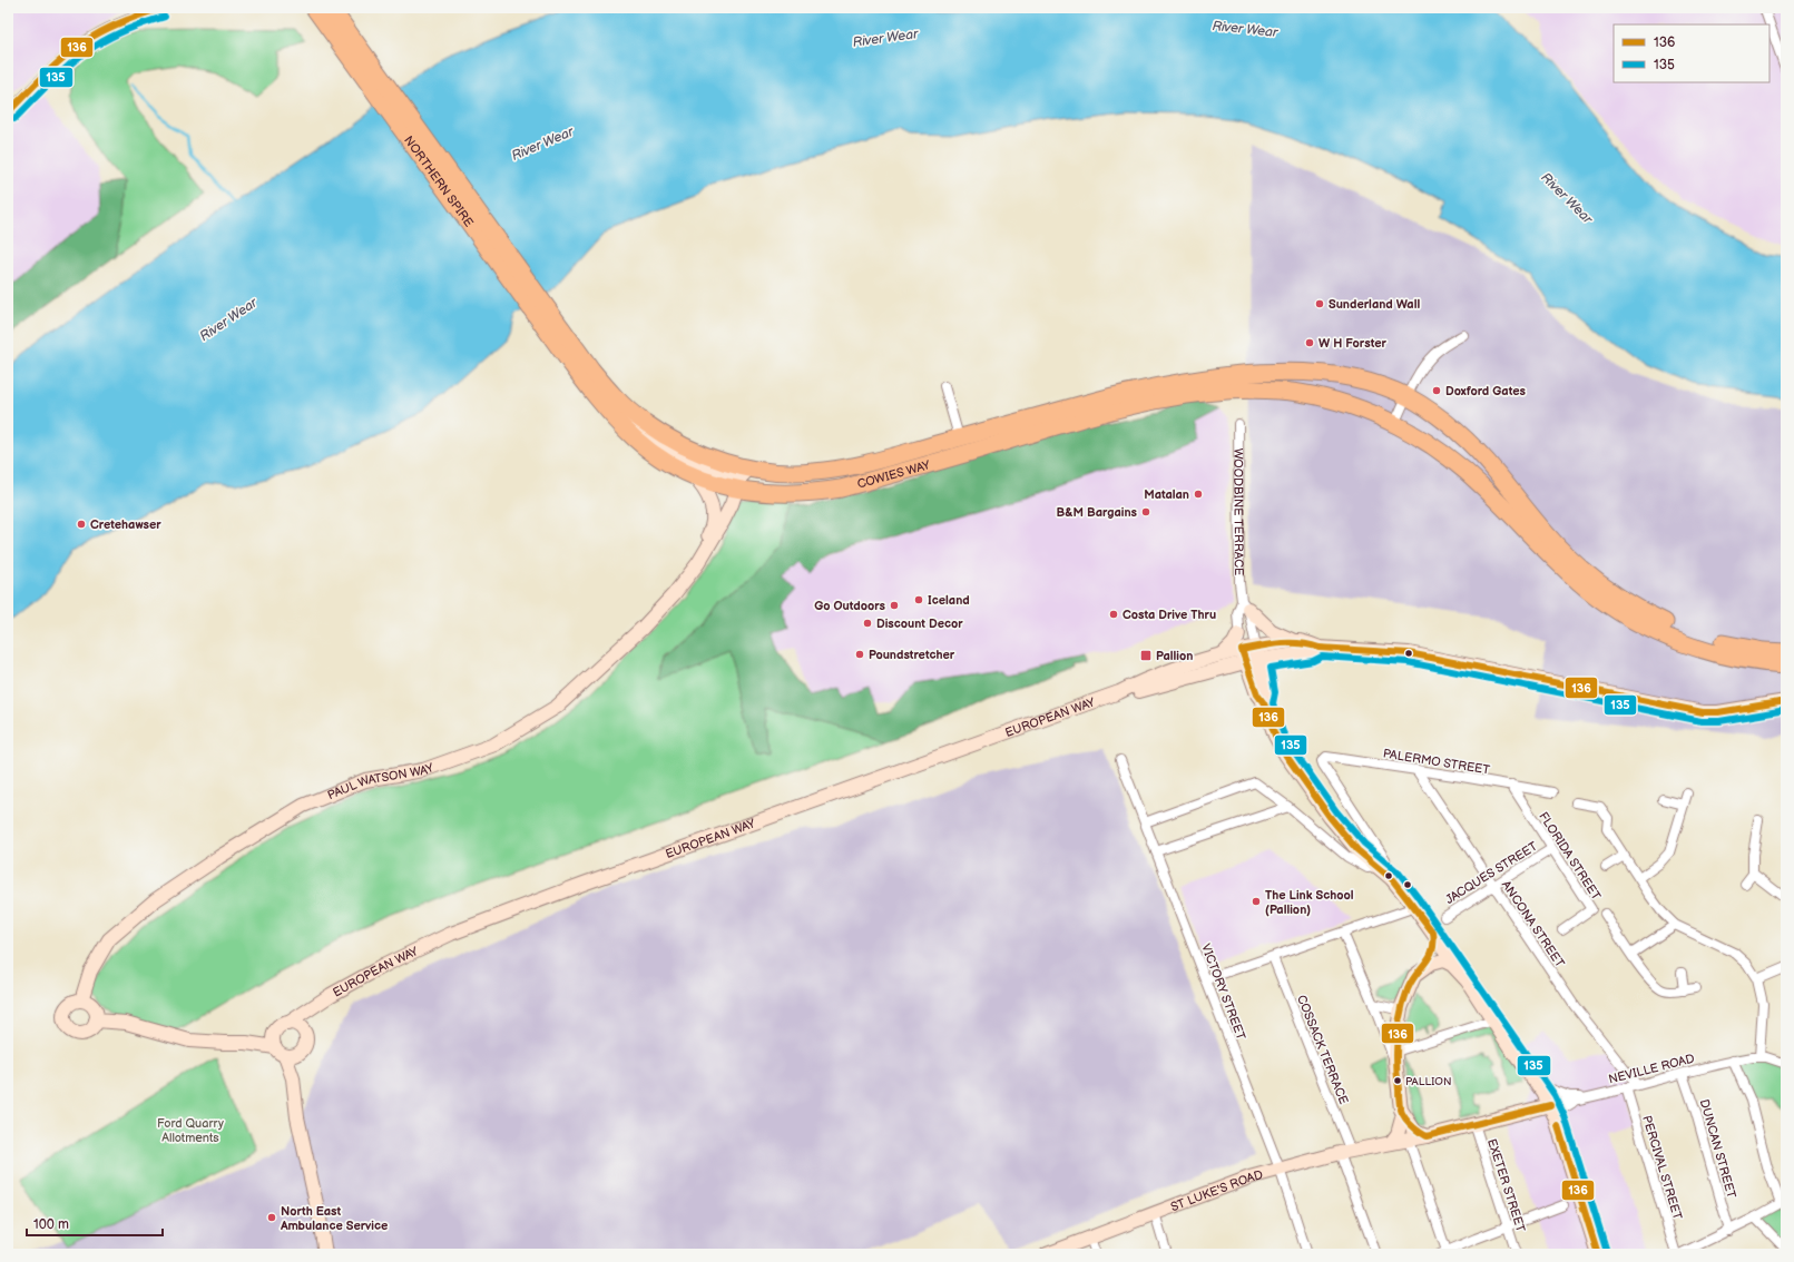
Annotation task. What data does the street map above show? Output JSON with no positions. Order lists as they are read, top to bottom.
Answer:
{
  "streets": {
    "highway": ["NORTHERN SPIRE", "COWIES WAY"],
    "street": [
      "WOODBINE TERRACE",
      "EUROPEAN WAY",
      "PALERMO STREET",
      "PAUL WATSON WAY",
      "FLORIDA STREET",
      "JACQUES STREET",
      "ANCONA STREET",
      "VICTORY STREET",
      "COSSACK TERRACE",
      "NEVILLE ROAD",
      "DUNCAN STREET",
      "PERCIVAL STREET",
      "EXETER STREET",
      "ST LUKE'S ROAD"
    ]
  },
  "crossings": [
    ["NORTHERN SPIRE", "COWIES WAY"],
    ["COWIES WAY", "PAUL WATSON WAY"],
    ["WOODBINE TERRACE", "EUROPEAN WAY"],
    ["PALERMO STREET", "FLORIDA STREET"],
    ["PALERMO STREET", "ANCONA STREET"],
    ["FLORIDA STREET", "JACQUES STREET"],
    ["JACQUES STREET", "ANCONA STREET"],
    ["ANCONA STREET", "NEVILLE ROAD"],
    ["VICTORY STREET", "ST LUKE'S ROAD"],
    ["COSSACK TERRACE", "ST LUKE'S ROAD"],
    ["NEVILLE ROAD", "DUNCAN STREET"],
    ["NEVILLE ROAD", "PERCIVAL STREET"],
    ["NEVILLE ROAD", "ST LUKE'S ROAD"],
    ["EXETER STREET", "ST LUKE'S ROAD"]
  ],
  "water": ["River Wear"],
  "parks": ["Ford Quarry Allotments"],
  "places": {
    "other": [
      "Sunderland Wall",
      "W H Forster",
      "Doxford Gates",
      "Matalan",
      "B&M Bargains",
      "Cretehawser",
      "Iceland",
      "Go Outdoors",
      "Costa Drive Thru",
      "Discount Decor",
      "Poundstretcher",
      "The Link School (Pallion)",
      "PALLION",
      "North East Ambulance Service"
    ],
    "transit": ["Pallion"]
  },
  "lines": ["transit line 136", "transit line 135"],
  "legend": ["136", "135"],
  "scale_bar": "100 m"
}
